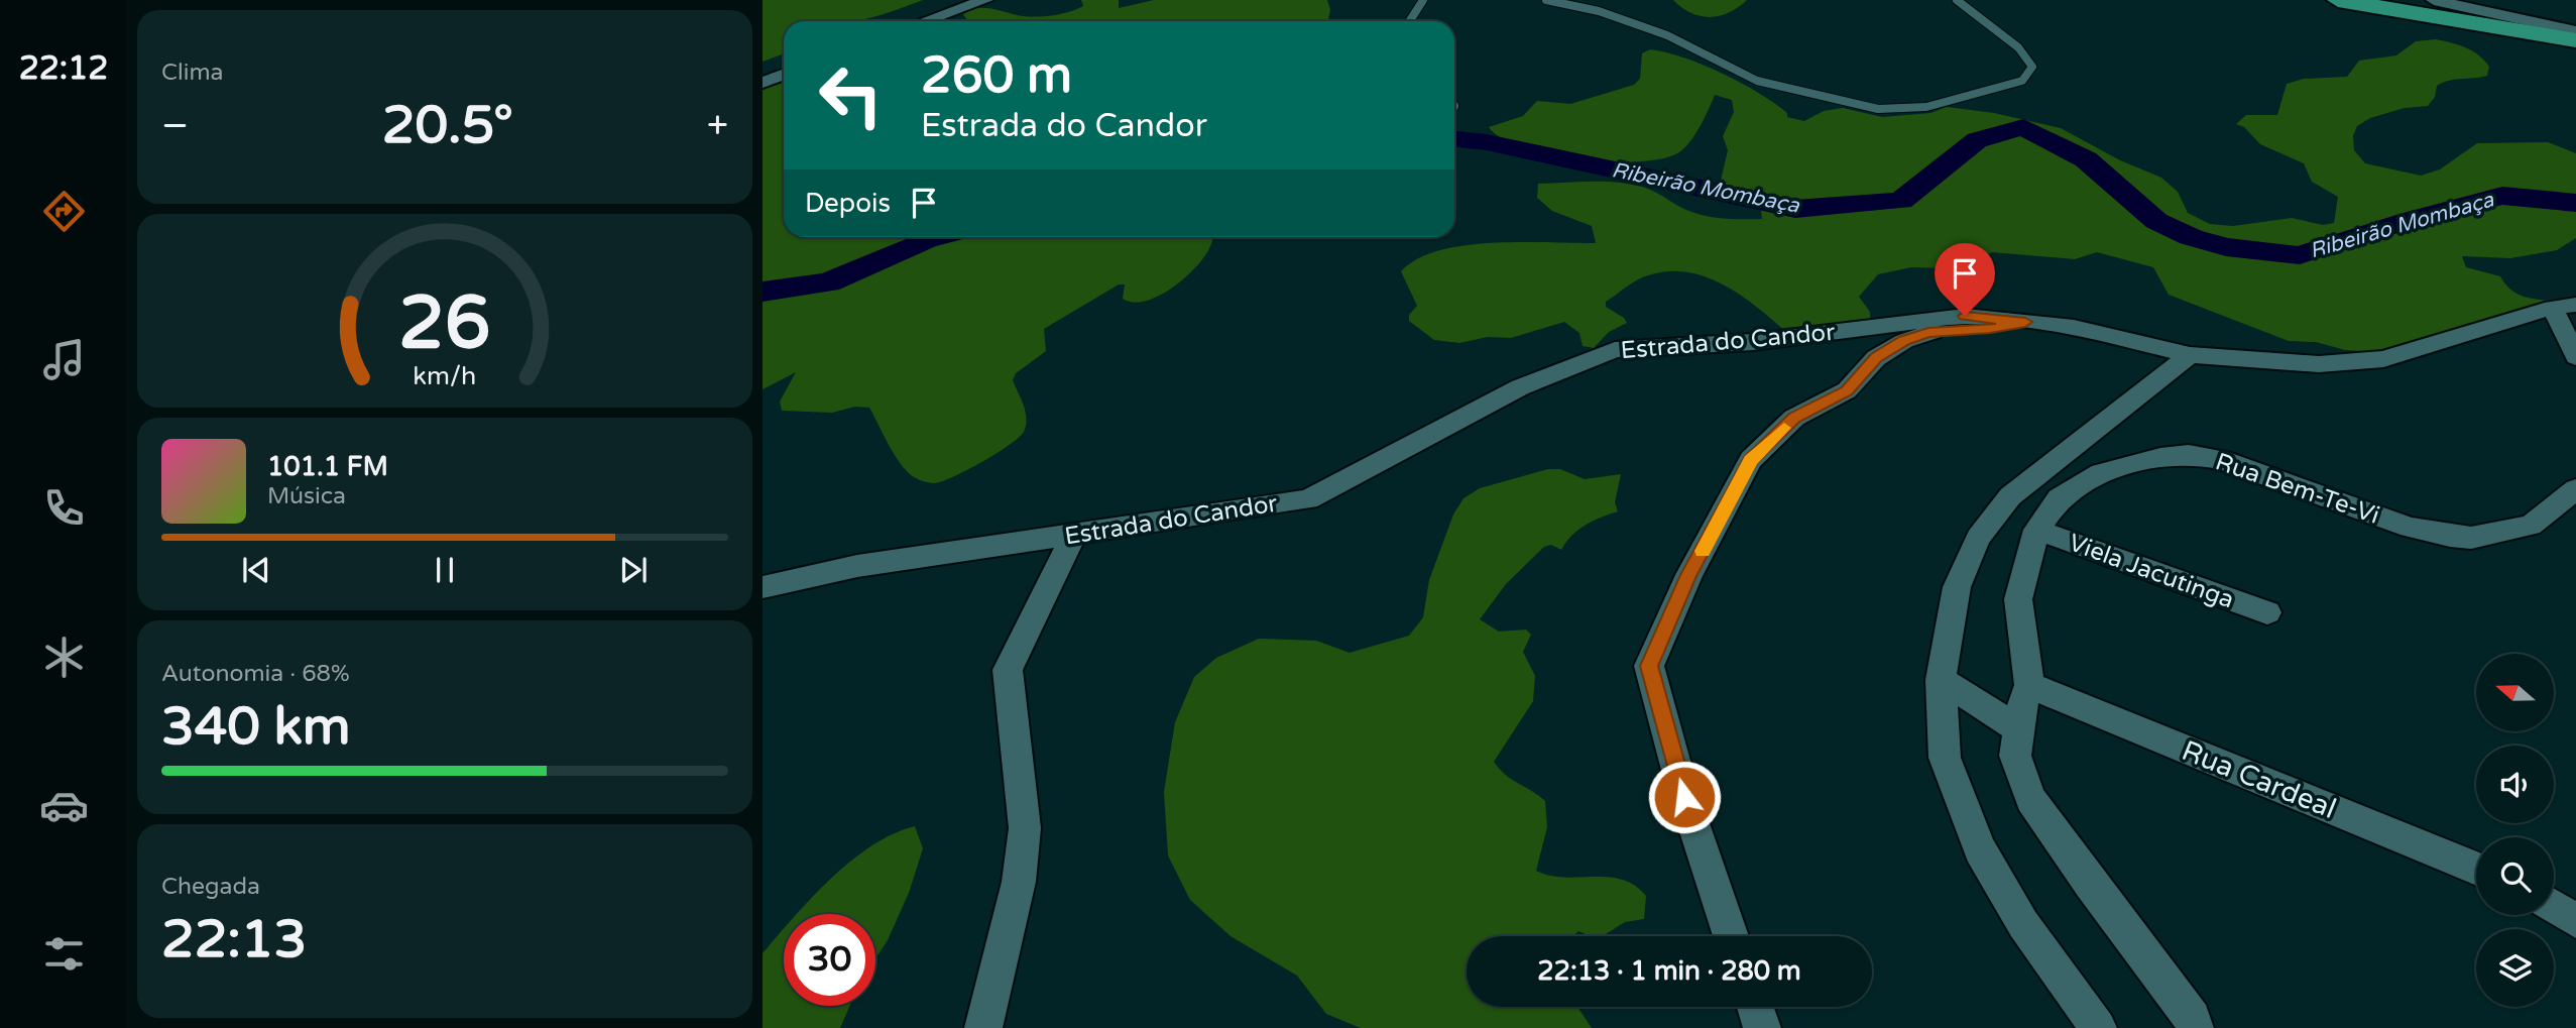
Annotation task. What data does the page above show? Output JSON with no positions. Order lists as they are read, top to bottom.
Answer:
{
  "streets": {
    "street": [
      "Estrada do Candor",
      "Rua Bem-Te-Vi",
      "Viela Jacutinga",
      "Rua Cardeal"
    ]
  },
  "crossings": [
    ["Rua Bem-Te-Vi", "Viela Jacutinga"],
    ["Rua Bem-Te-Vi", "Rua Cardeal"]
  ],
  "water": ["Ribeirão Mombaça"],
  "north": "left",
  "page": {
    "tabs": "22:12",
    "tile": [
      "Clima",
      ["Autonomia · 68%", "340 km"],
      ["Chegada", "22:13"]
    ],
    "turn": ["260 m", "Estrada do Candor"],
    "heat": ["−", "20.5°", "+"],
    "then": "Depois",
    "song": ["101.1 FM", "Música"],
    "limit": "30",
    "trip": "22:13 · 1 min · 280 m",
    "gauge": ["26", "km/h"]
  }
}
